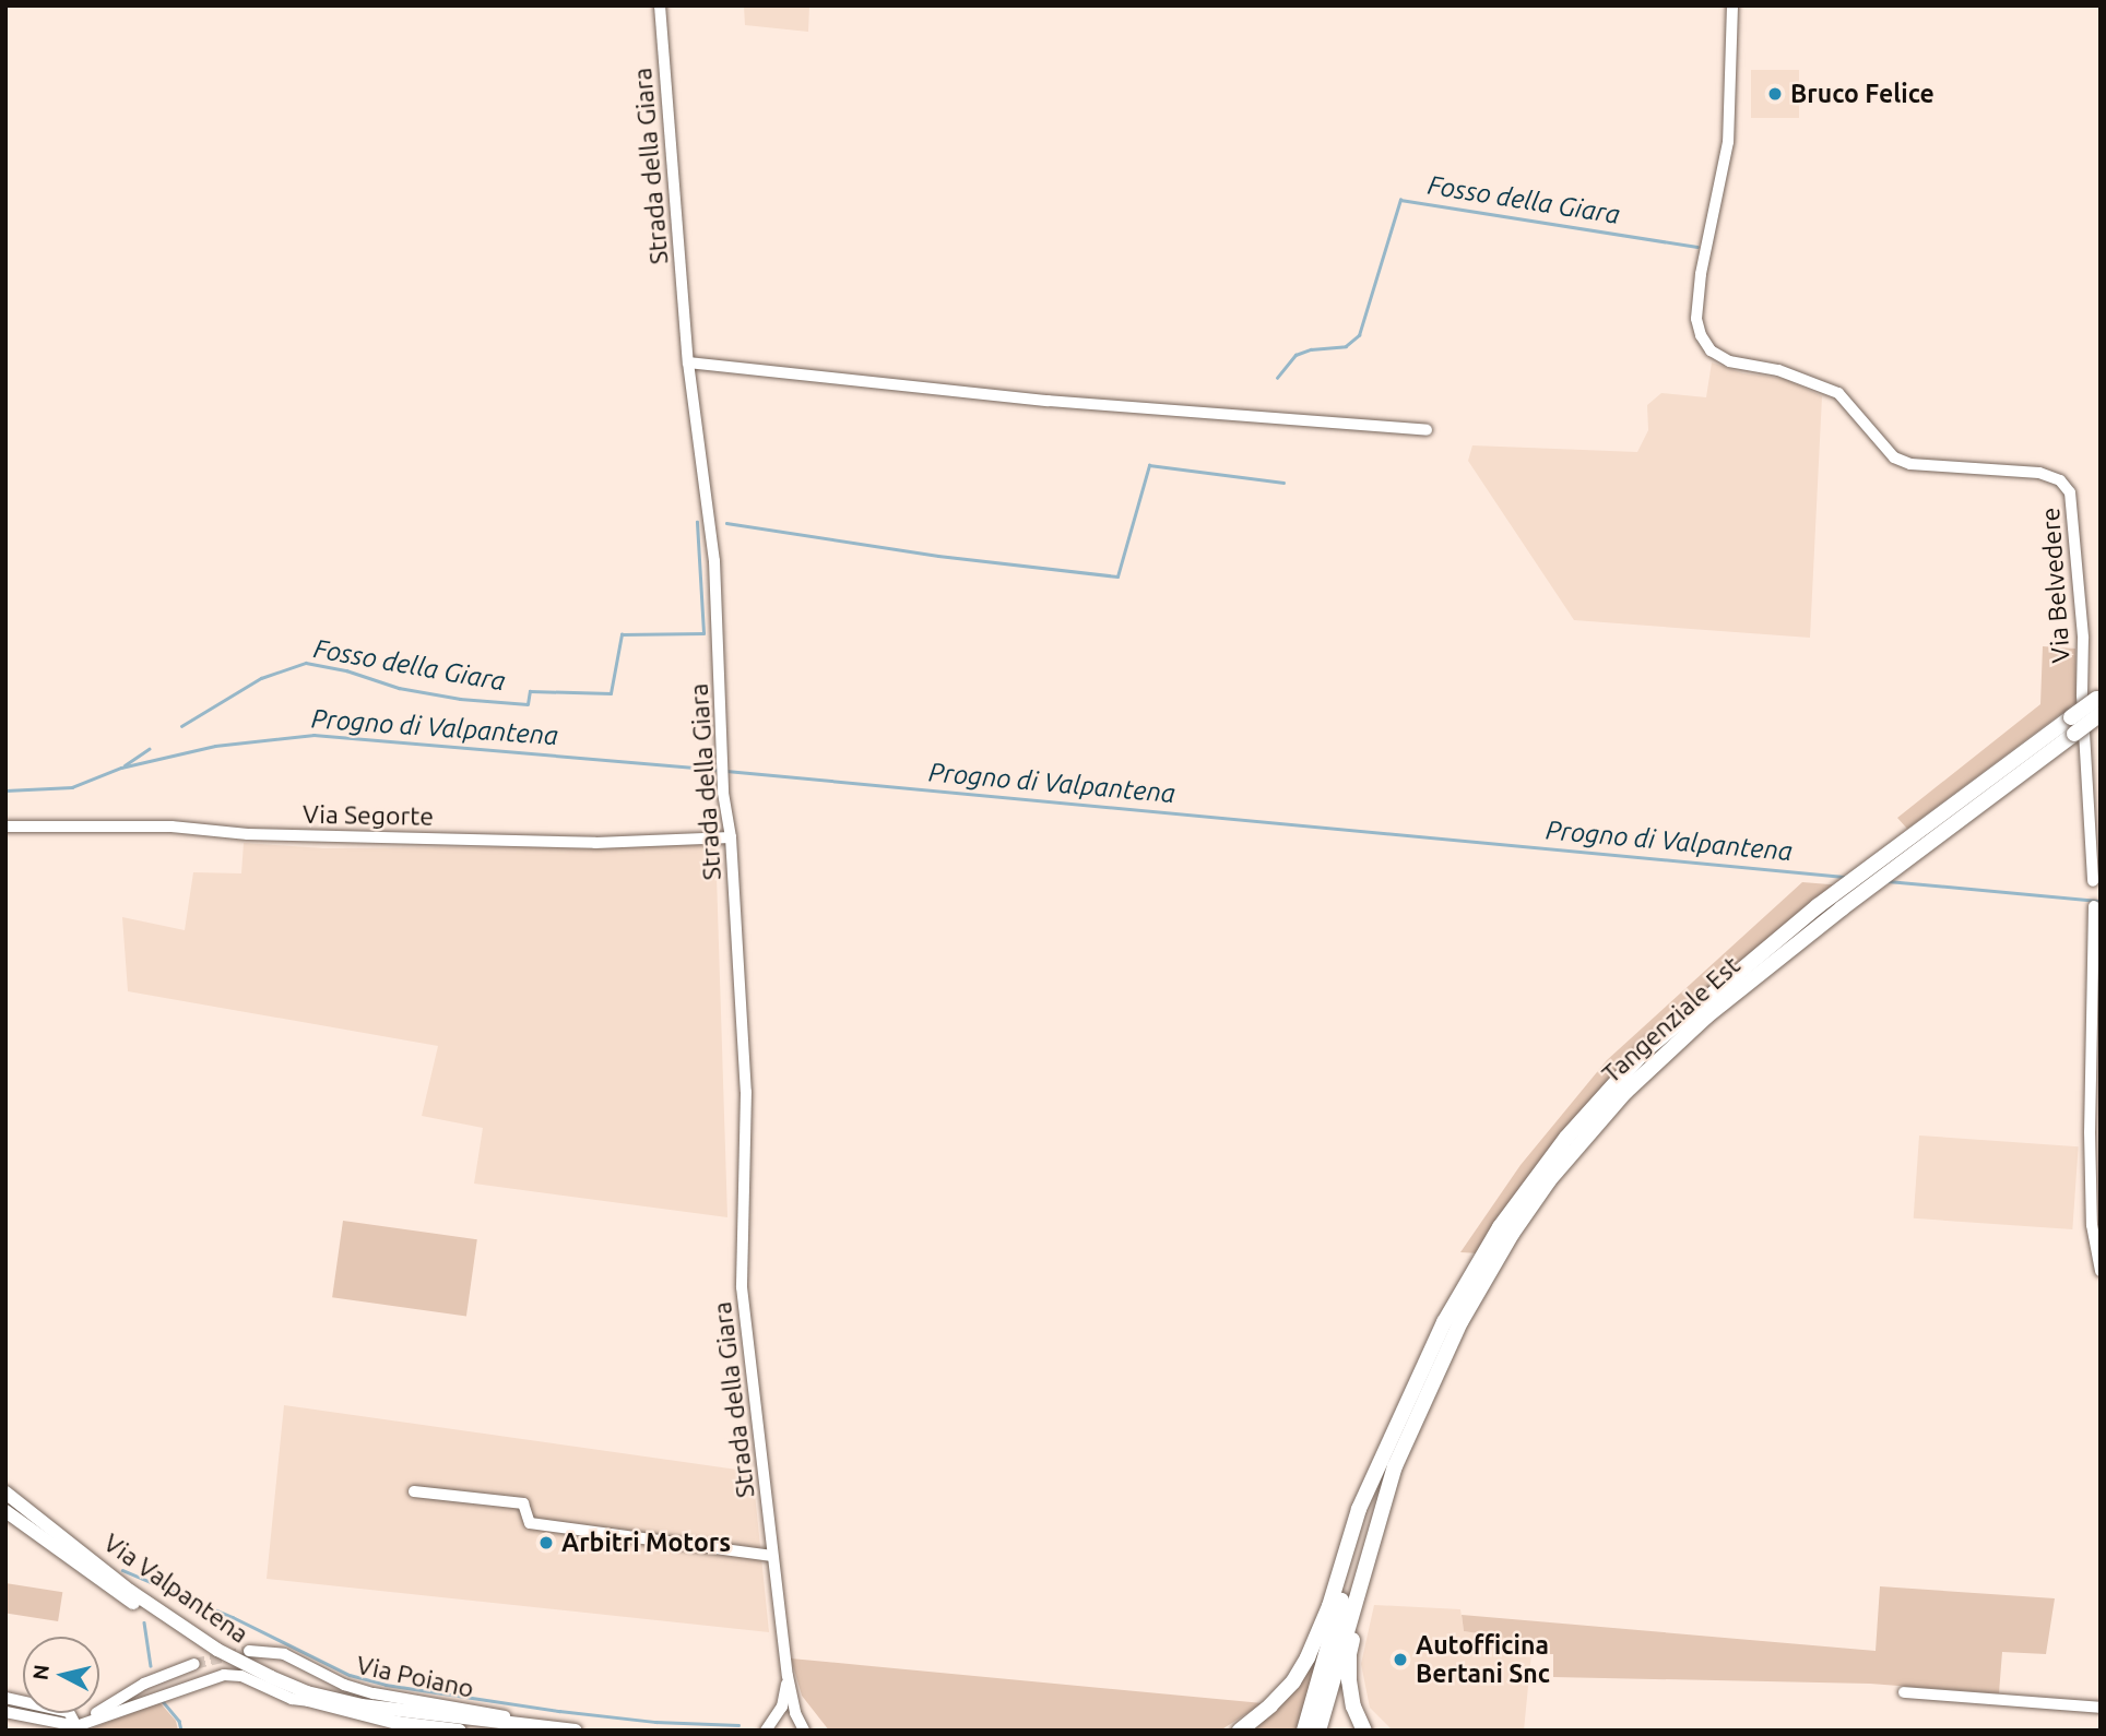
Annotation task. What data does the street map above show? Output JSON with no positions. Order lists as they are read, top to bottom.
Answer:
{
  "streets": {
    "highway": ["Tangenziale Est"],
    "main road": ["Via Valpantena"],
    "street": [
      "Strada della Giara",
      "Via Belvedere",
      "Via Segorte",
      "Via Poiano"
    ]
  },
  "crossings": [
    ["Strada della Giara", "Via Segorte"],
    ["Via Valpantena", "Via Poiano"]
  ],
  "water": ["Fosso della Giara", "Progno di Valpantena"],
  "places": ["Bruco Felice", "Arbitri Motors", "Autofficina Bertani Snc"],
  "north": "left"
}
